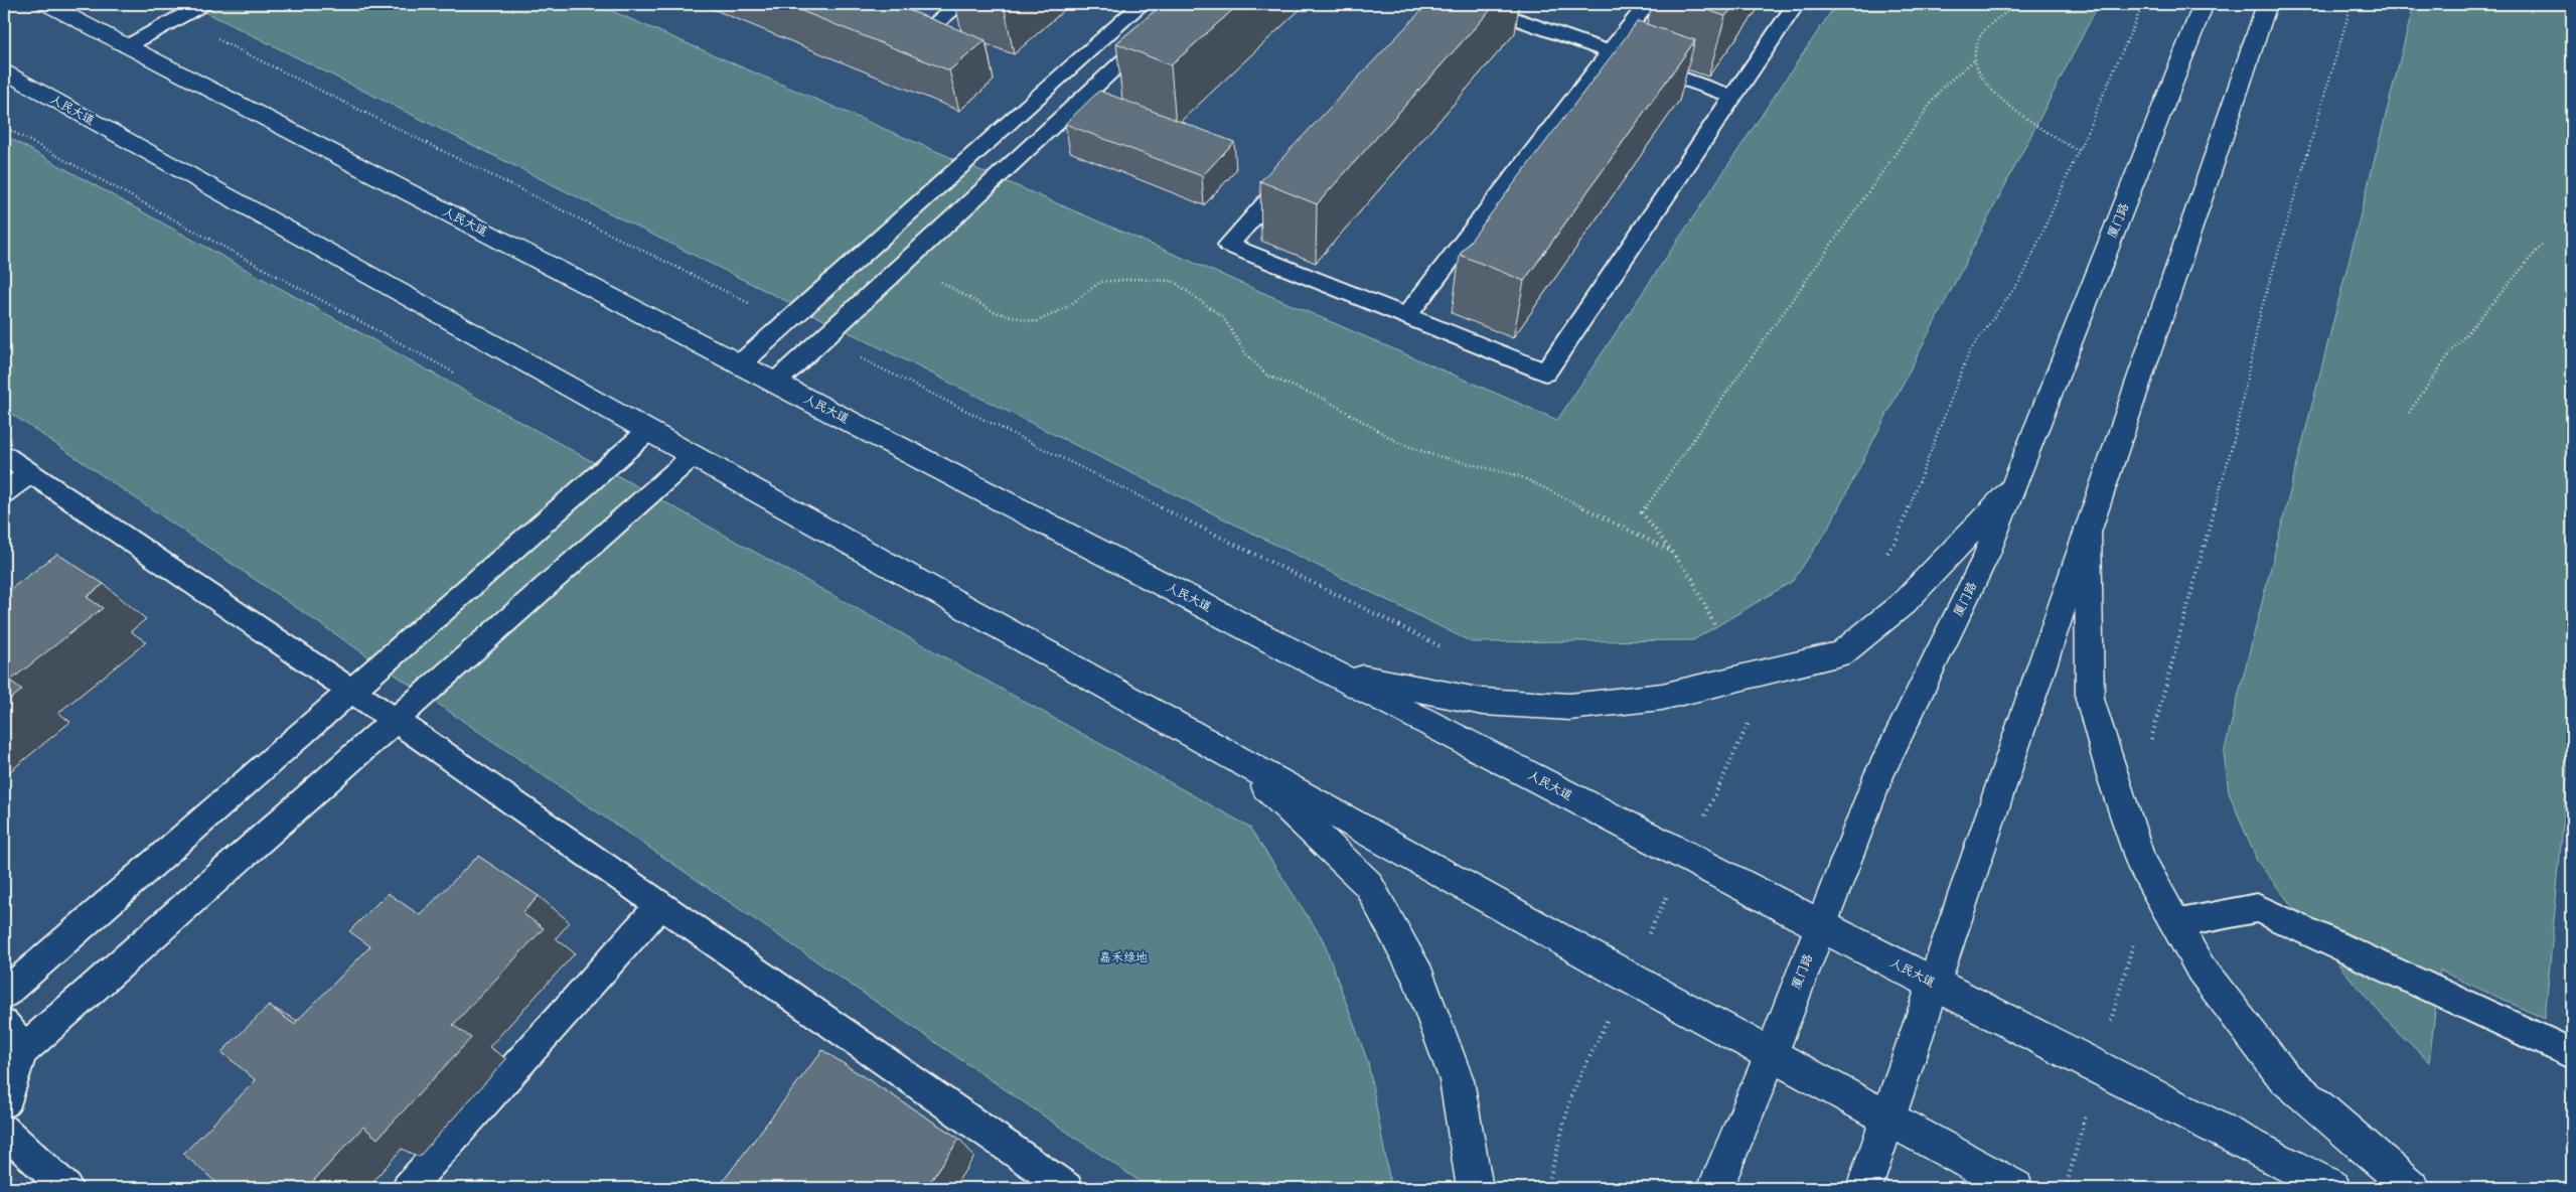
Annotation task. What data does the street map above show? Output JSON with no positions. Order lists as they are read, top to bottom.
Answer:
{
  "streets": {
    "main road": ["人民大道", "厦门路"]
  },
  "crossings": [
    ["人民大道", "厦门路"]
  ],
  "parks": ["嘉禾绿地"]
}
